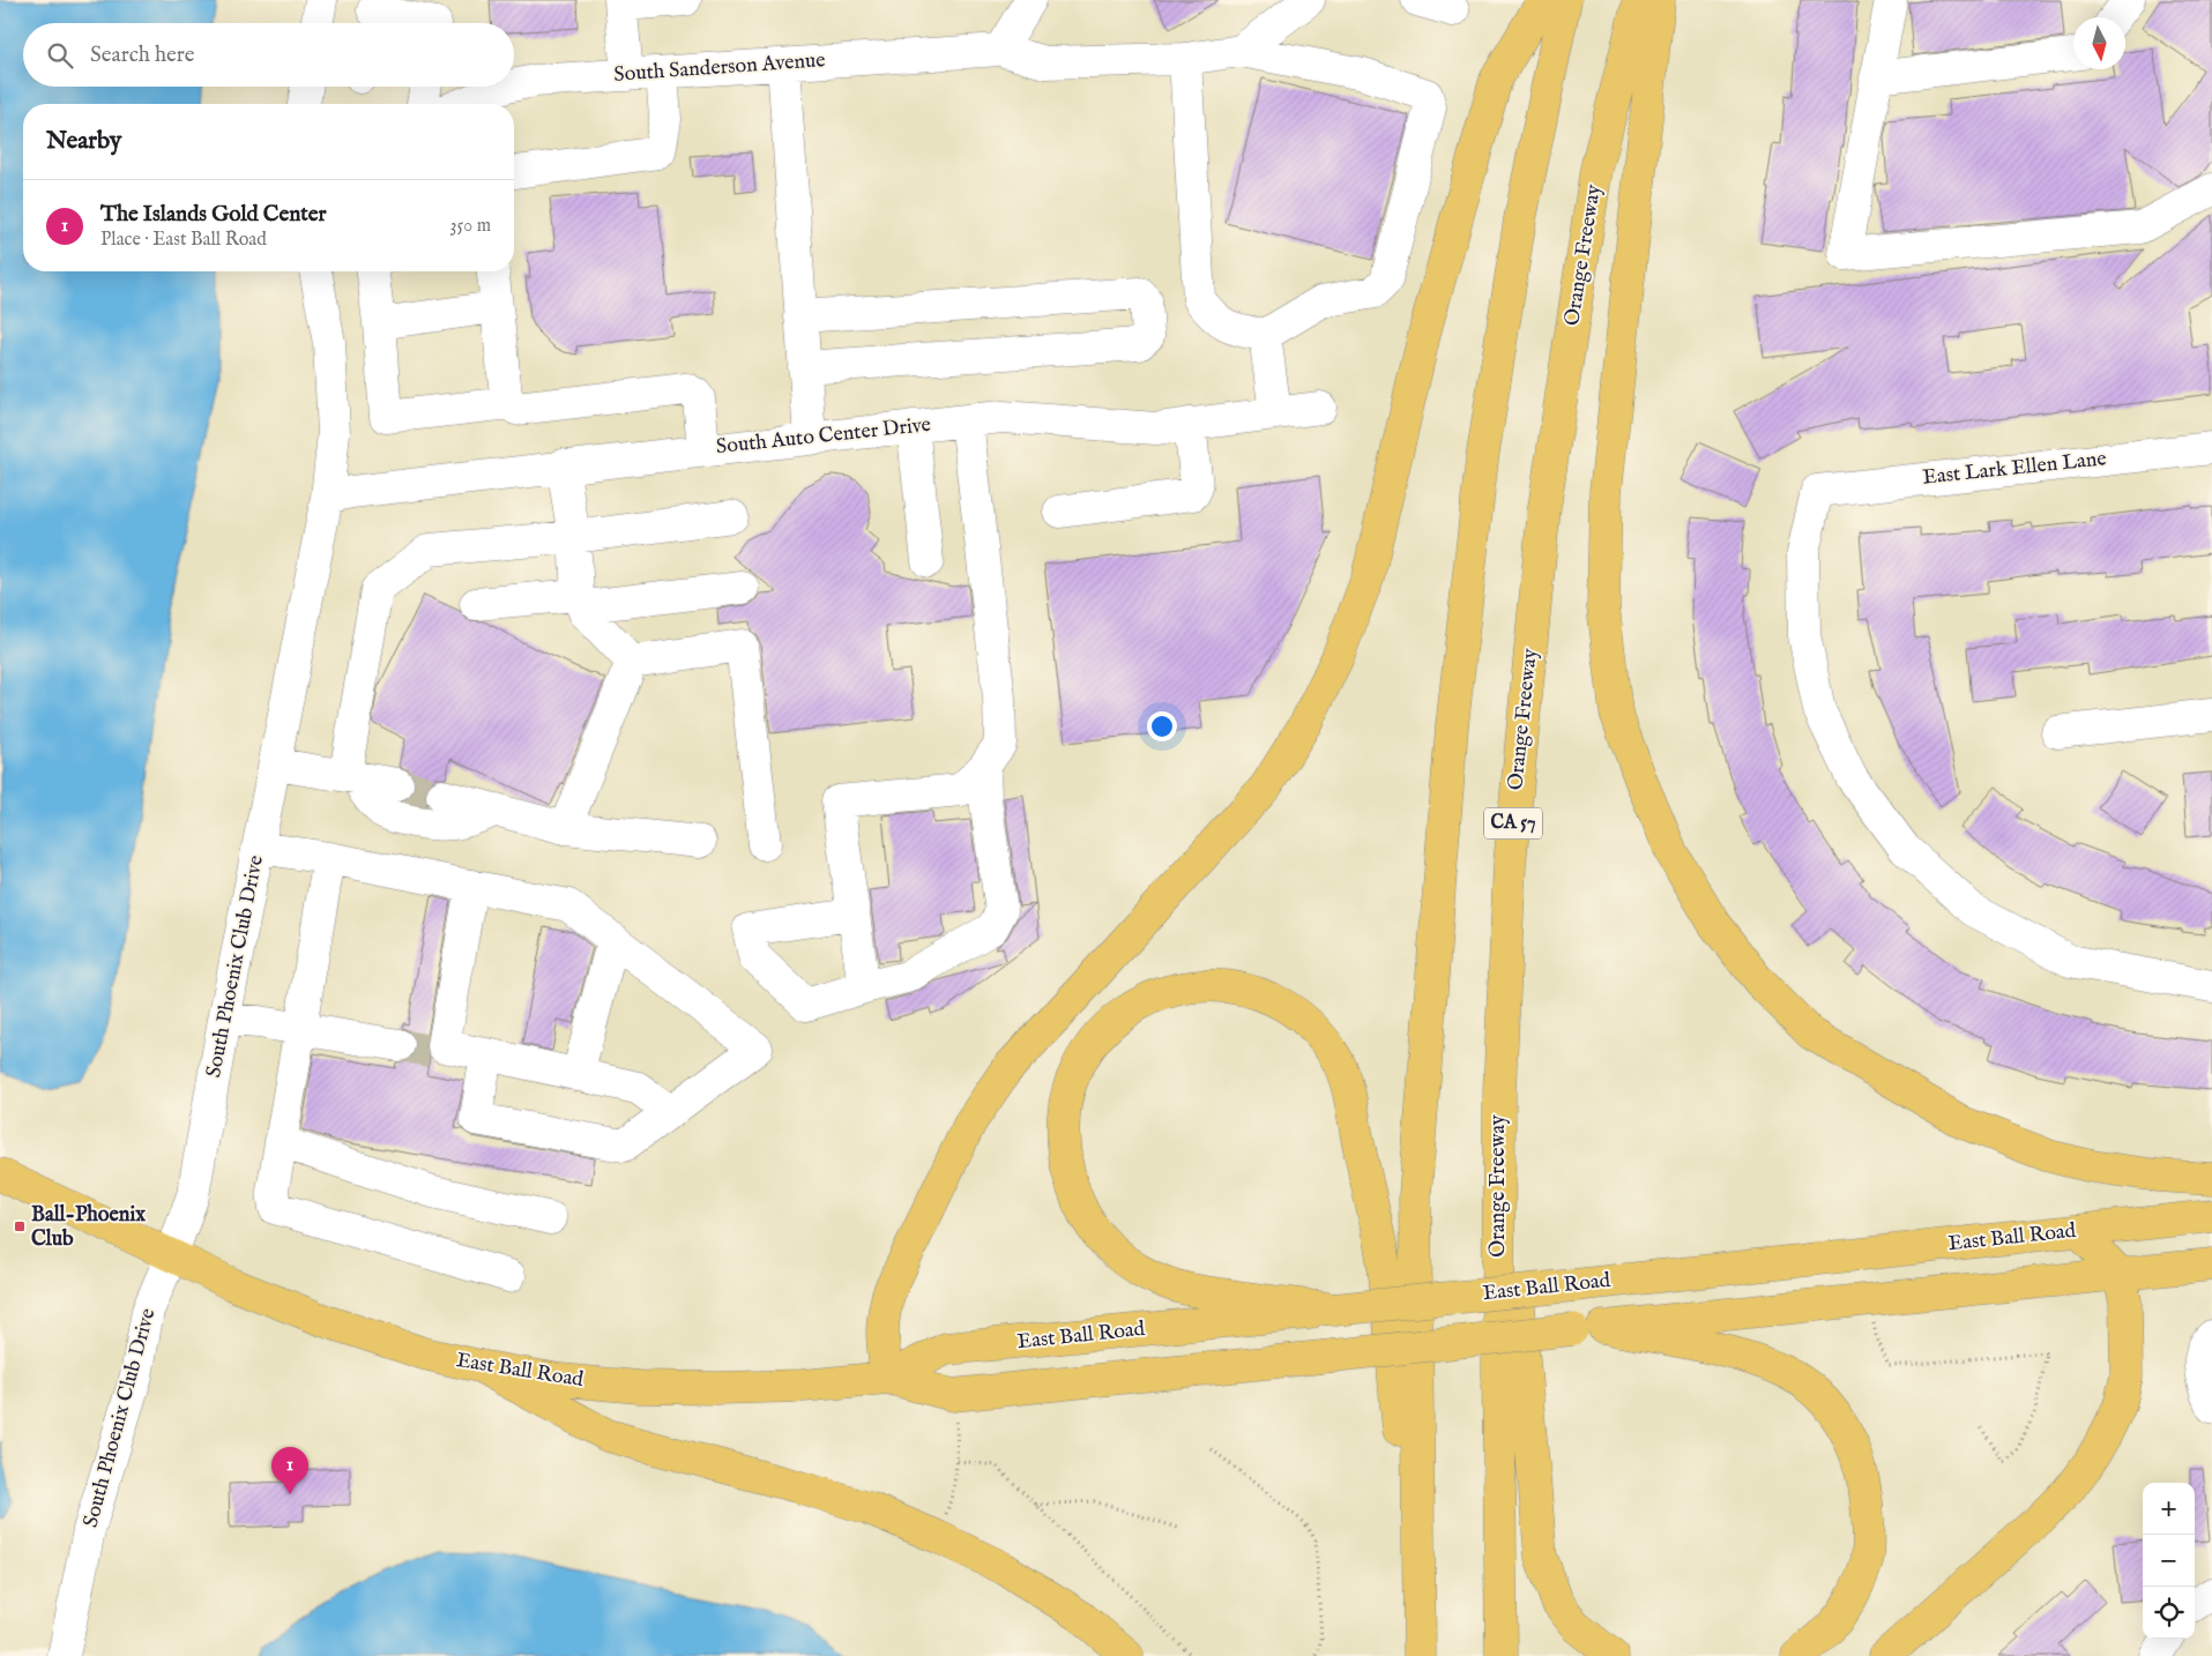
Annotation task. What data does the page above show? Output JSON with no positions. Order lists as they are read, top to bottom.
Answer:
{
  "streets": {
    "main road": ["Orange Freeway", "CA 57", "East Ball Road"],
    "street": [
      "South Sanderson Avenue",
      "South Auto Center Drive",
      "East Lark Ellen Lane",
      "South Phoenix Club Drive"
    ]
  },
  "crossings": [
    ["South Auto Center Drive", "South Phoenix Club Drive"],
    ["South Phoenix Club Drive", "East Ball Road"]
  ],
  "places": {
    "transit": ["Ball-Phoenix Club"]
  },
  "north": "bottom",
  "page": {
    "search": "Search here",
    "heading": "Nearby",
    "list": [
      {
        "mark": "1",
        "name": "The Islands Gold Center",
        "note": "Place · East Ball Road",
        "value": "350 m"
      }
    ],
    "pins": "1",
    "map_buttons": ["+", "−"]
  }
}
